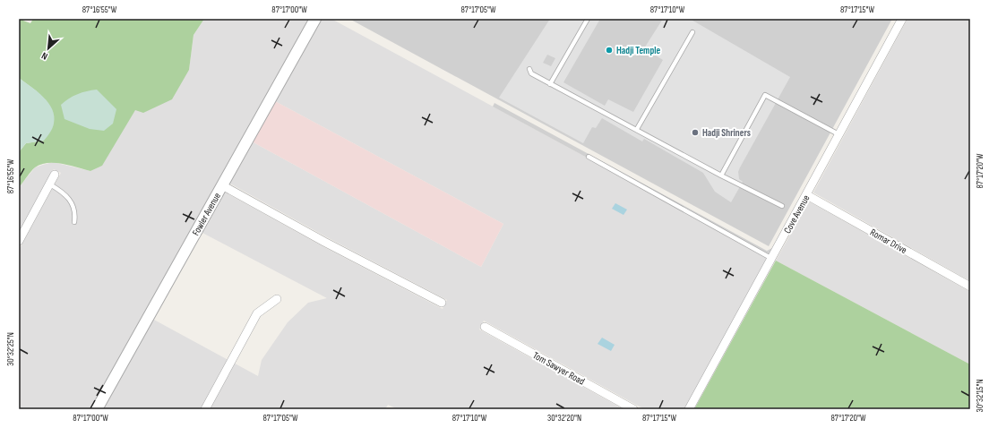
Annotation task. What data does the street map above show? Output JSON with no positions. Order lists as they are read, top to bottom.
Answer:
{
  "streets": {
    "street": [
      "Fowler Avenue",
      "Cove Avenue",
      "Romar Drive",
      "Tom Sawyer Road"
    ]
  },
  "crossings": [
    ["Cove Avenue", "Romar Drive"]
  ],
  "places": ["Hadji Temple", "Hadji Shriners"],
  "north": "bottom left",
  "coordinates": [
    "87°16'55\"W",
    "87°17'00\"W",
    "87°17'05\"W",
    "87°17'10\"W",
    "87°17'15\"W",
    "87°17'20\"W",
    "30°32'25\"N",
    "30°32'15\"N",
    "30°32'20\"N"
  ]
}
